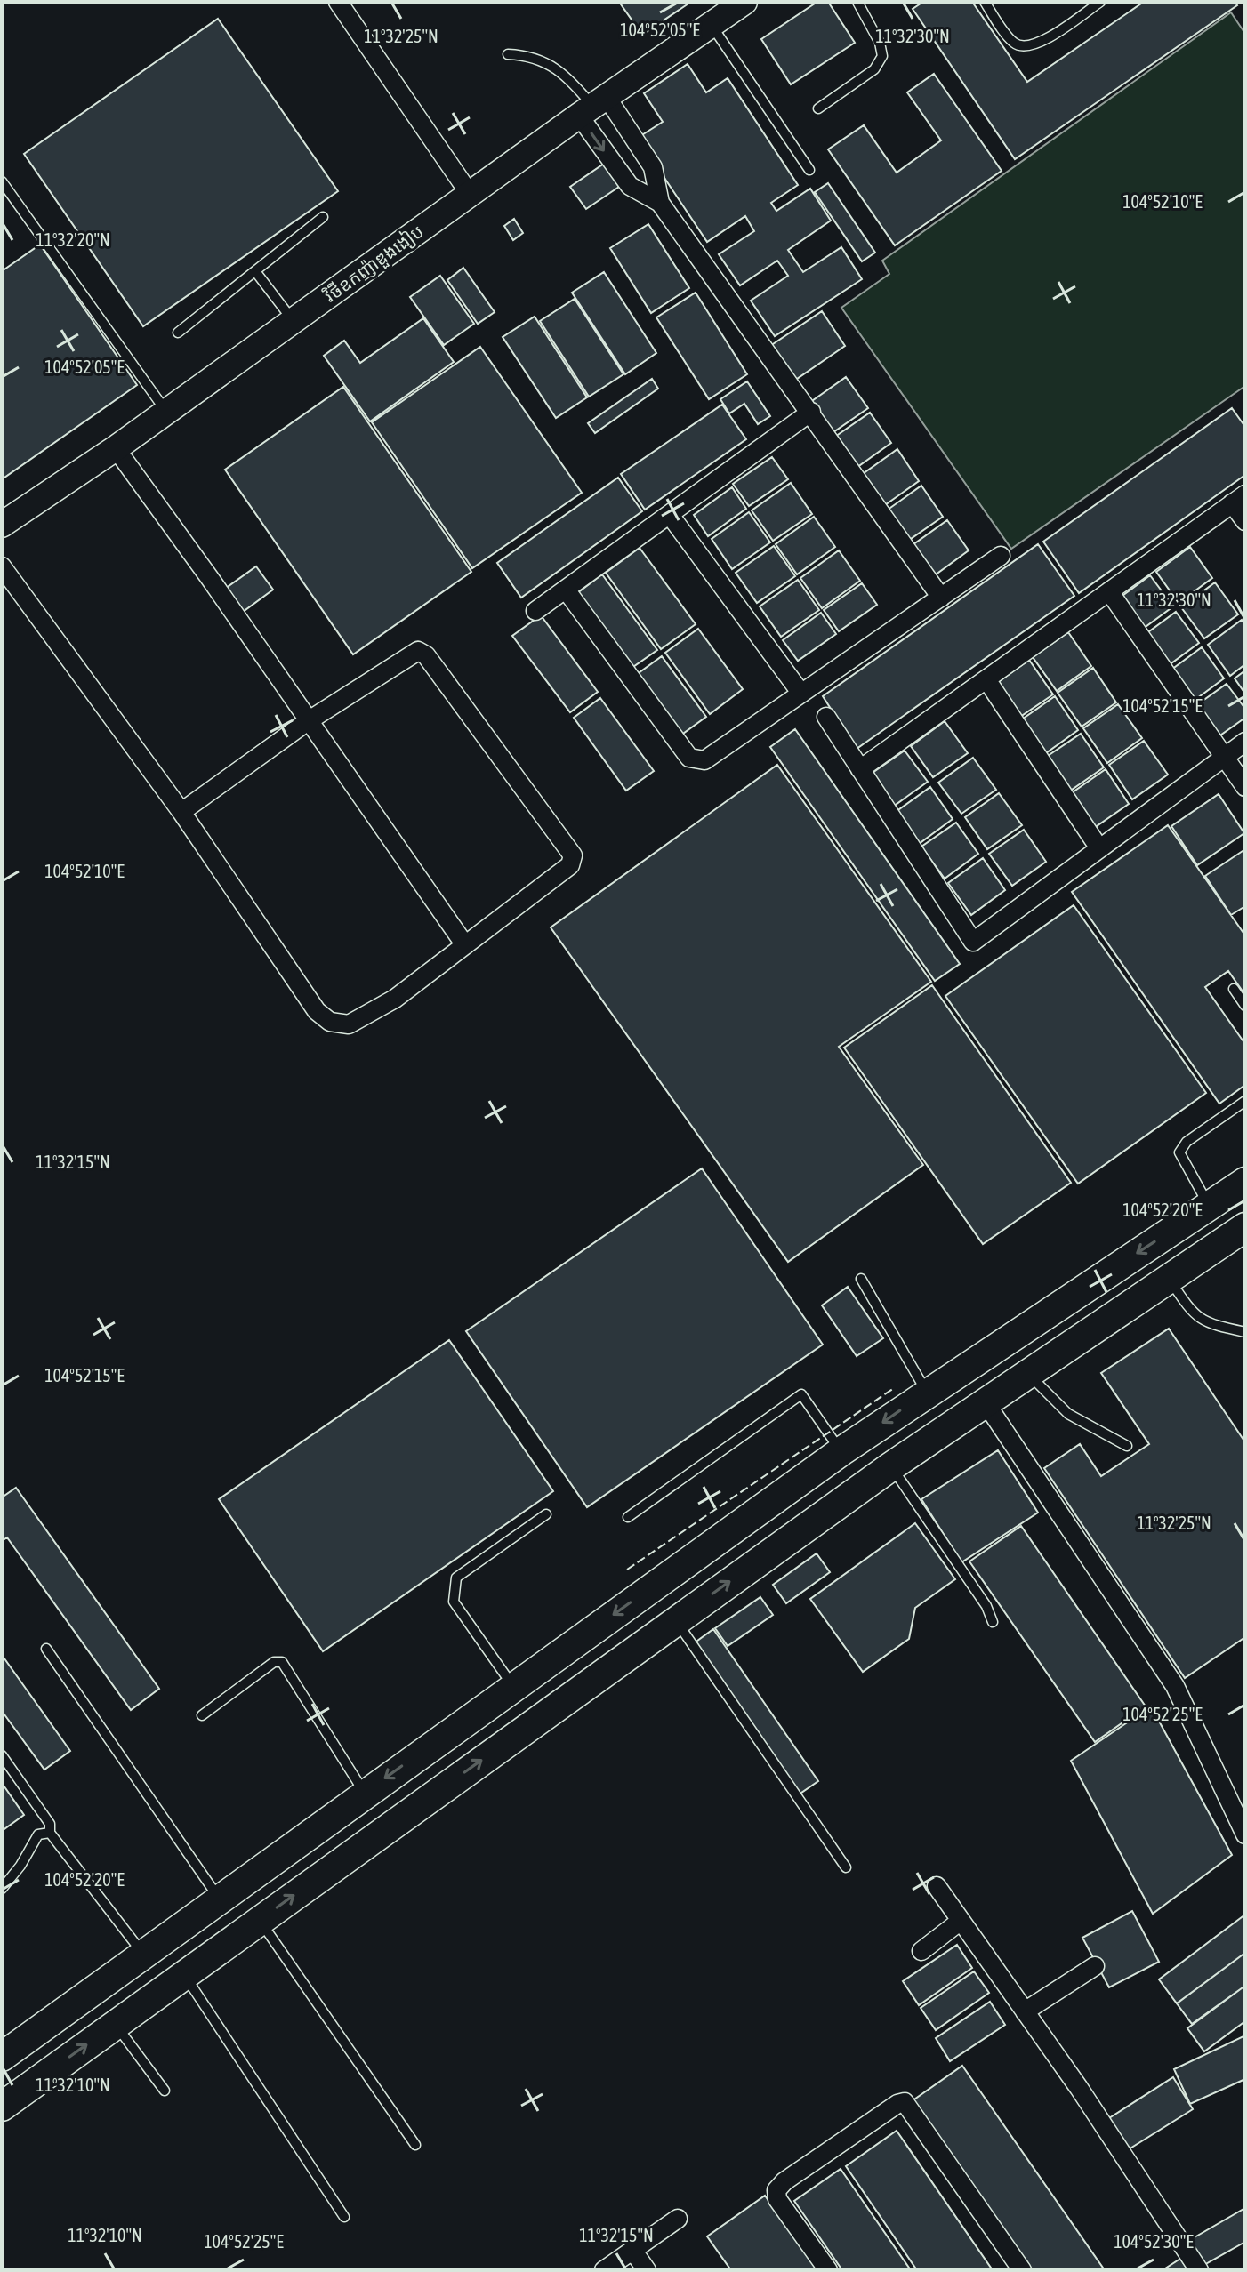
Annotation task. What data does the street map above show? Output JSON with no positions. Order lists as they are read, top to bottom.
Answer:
{
  "streets": {
    "street": ["វិថីឧកញ៉ាឌួងងៀប"]
  },
  "coordinates": [
    "104°52'05\"E",
    "11°32'25\"N",
    "11°32'30\"N",
    "104°52'10\"E",
    "11°32'20\"N",
    "104°52'15\"E",
    "11°32'15\"N",
    "104°52'20\"E",
    "104°52'25\"E",
    "11°32'10\"N",
    "104°52'30\"E"
  ]
}
